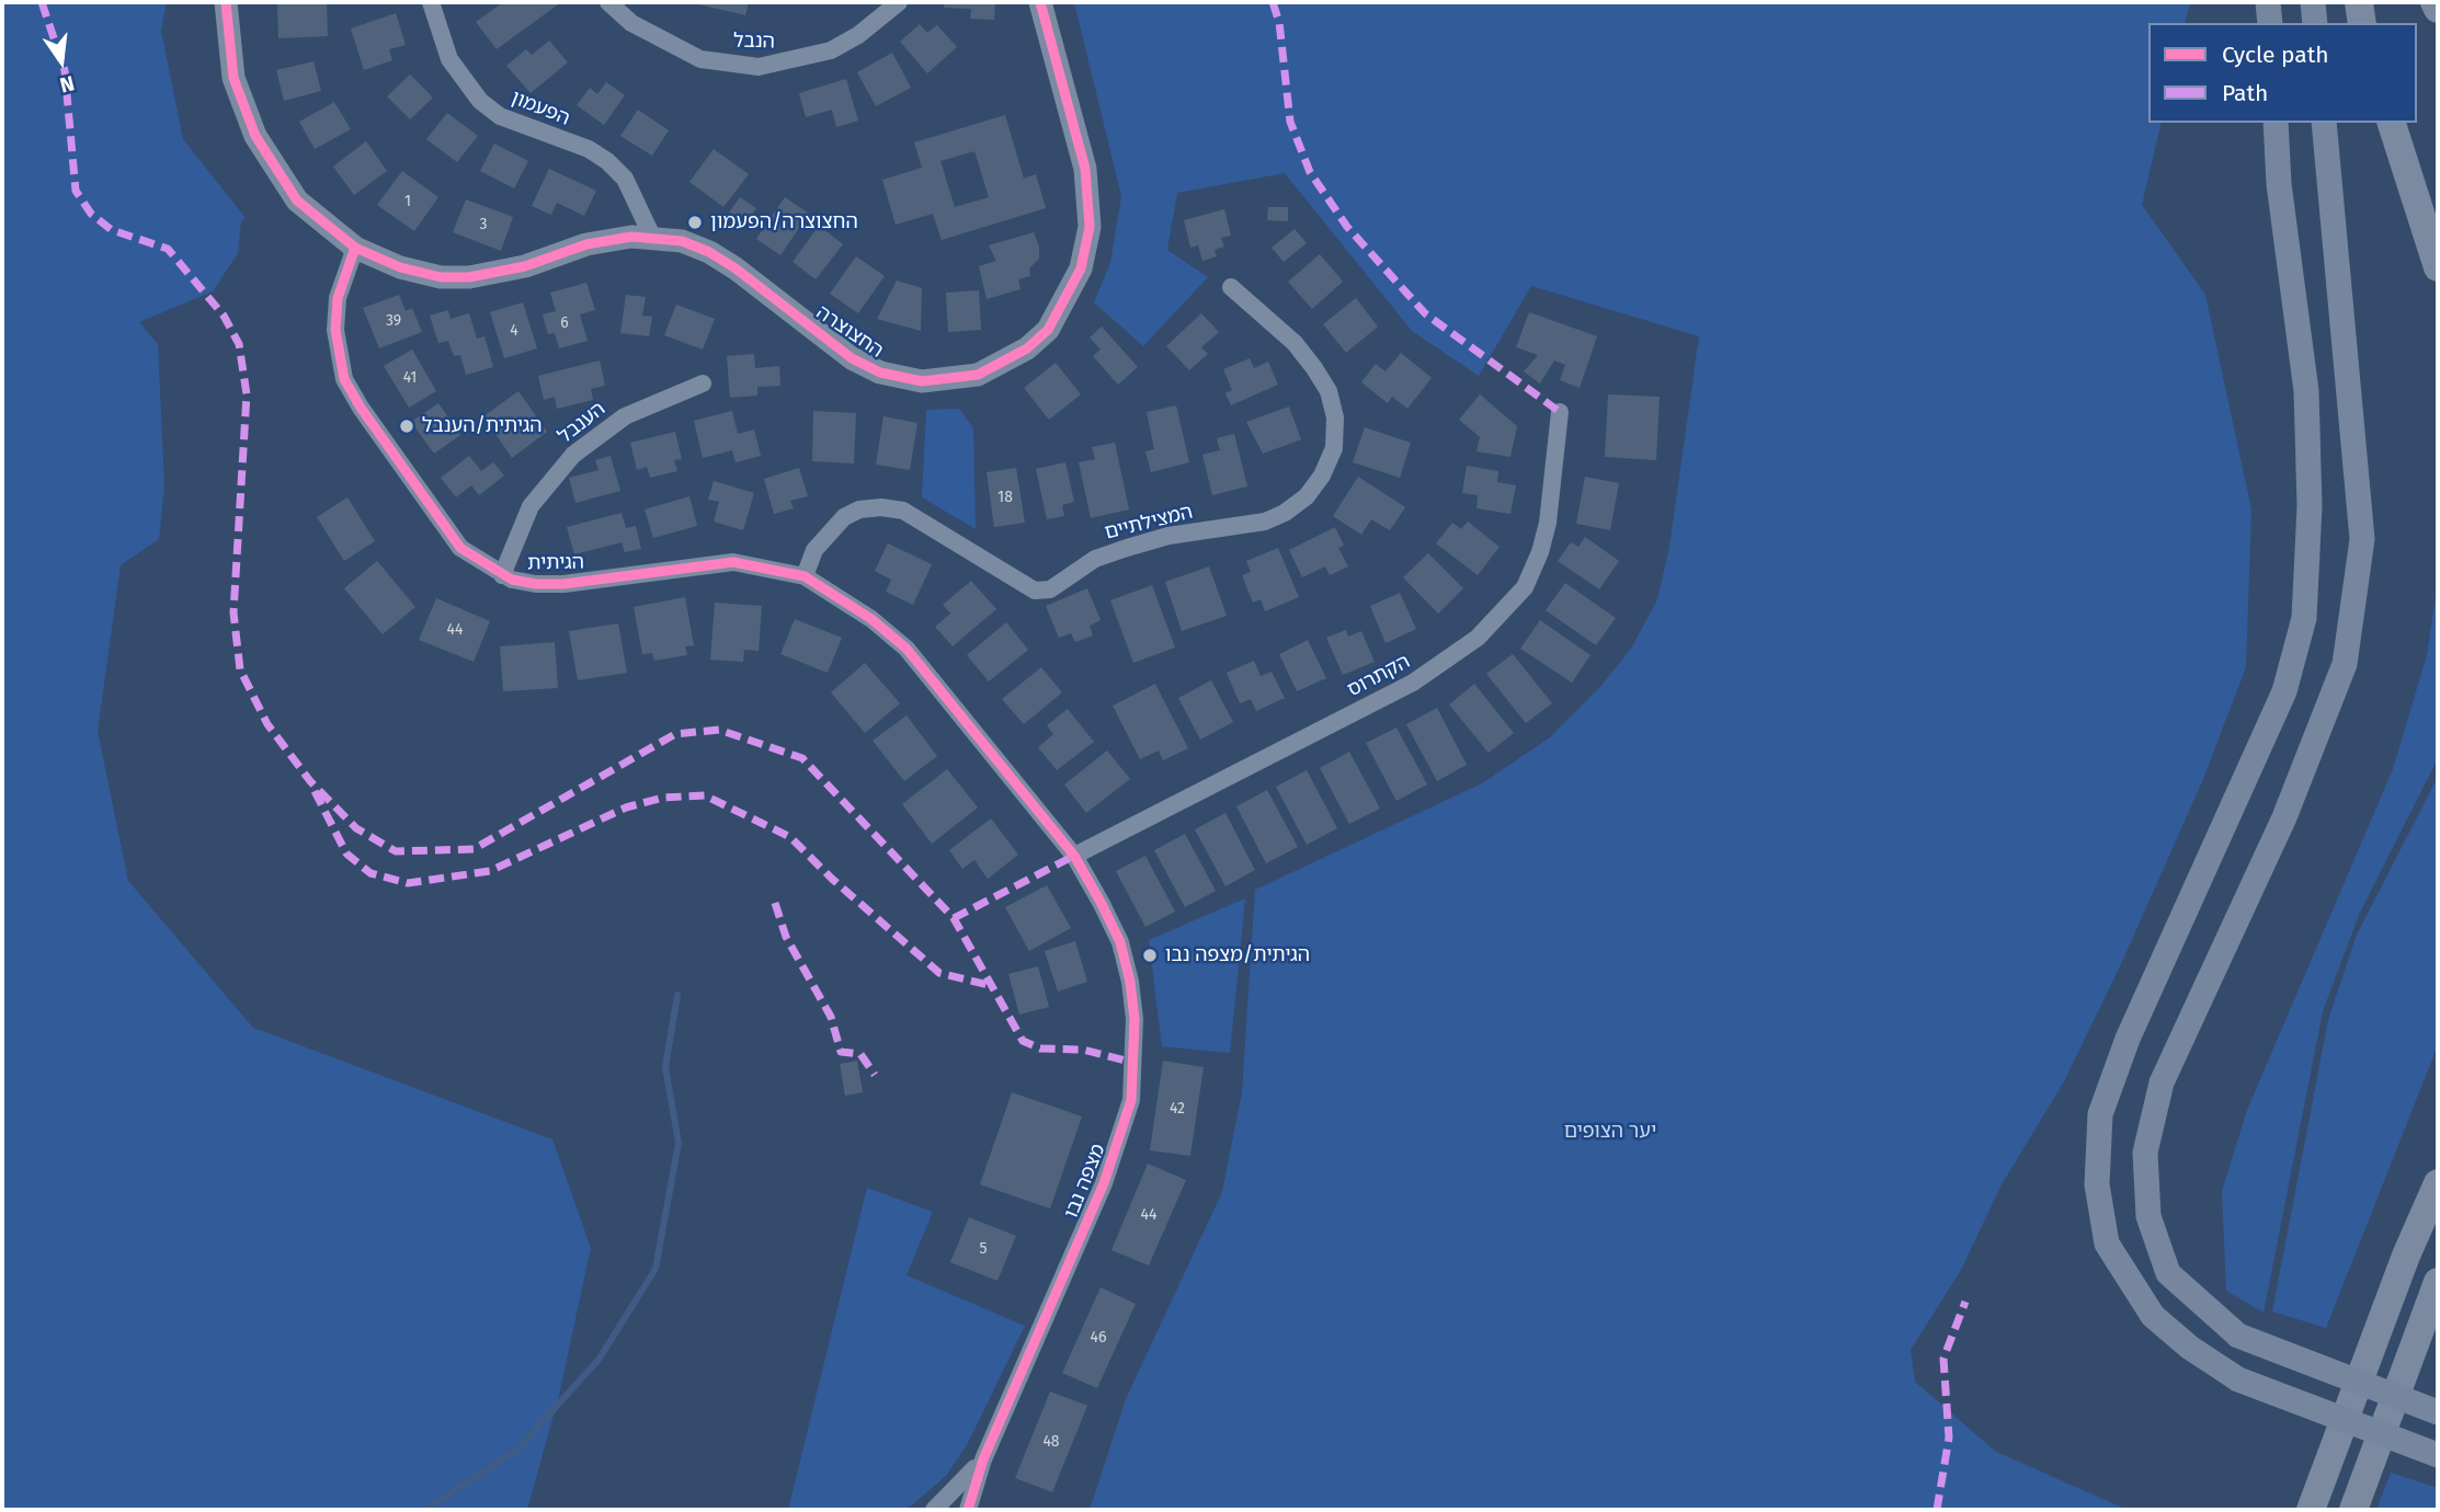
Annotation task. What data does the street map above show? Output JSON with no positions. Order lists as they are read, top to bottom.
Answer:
{
  "streets": {
    "street": [
      "הנבל",
      "הפעמון",
      "החצוצרה",
      "הענבל",
      "המצילתיים",
      "הגיתית",
      "הקתרוס",
      "מצפה נבו"
    ]
  },
  "crossings": [
    ["הפעמון", "החצוצרה"],
    ["החצוצרה", "הגיתית"],
    ["הענבל", "הגיתית"],
    ["המצילתיים", "הגיתית"],
    ["הגיתית", "הקתרוס"],
    ["הגיתית", "מצפה נבו"],
    ["הקתרוס", "מצפה נבו"]
  ],
  "parks": ["יער הצופים"],
  "places": ["החצוצרה/הפעמון", "הגיתית/הענבל", "הגיתית/מצפה נבו"],
  "house_numbers": [
    "1",
    "3",
    "39",
    "6",
    "4",
    "41",
    "18",
    "44",
    "42",
    "44",
    "5",
    "46",
    "48"
  ],
  "legend": ["Cycle path", "Path"],
  "north": "bottom"
}
